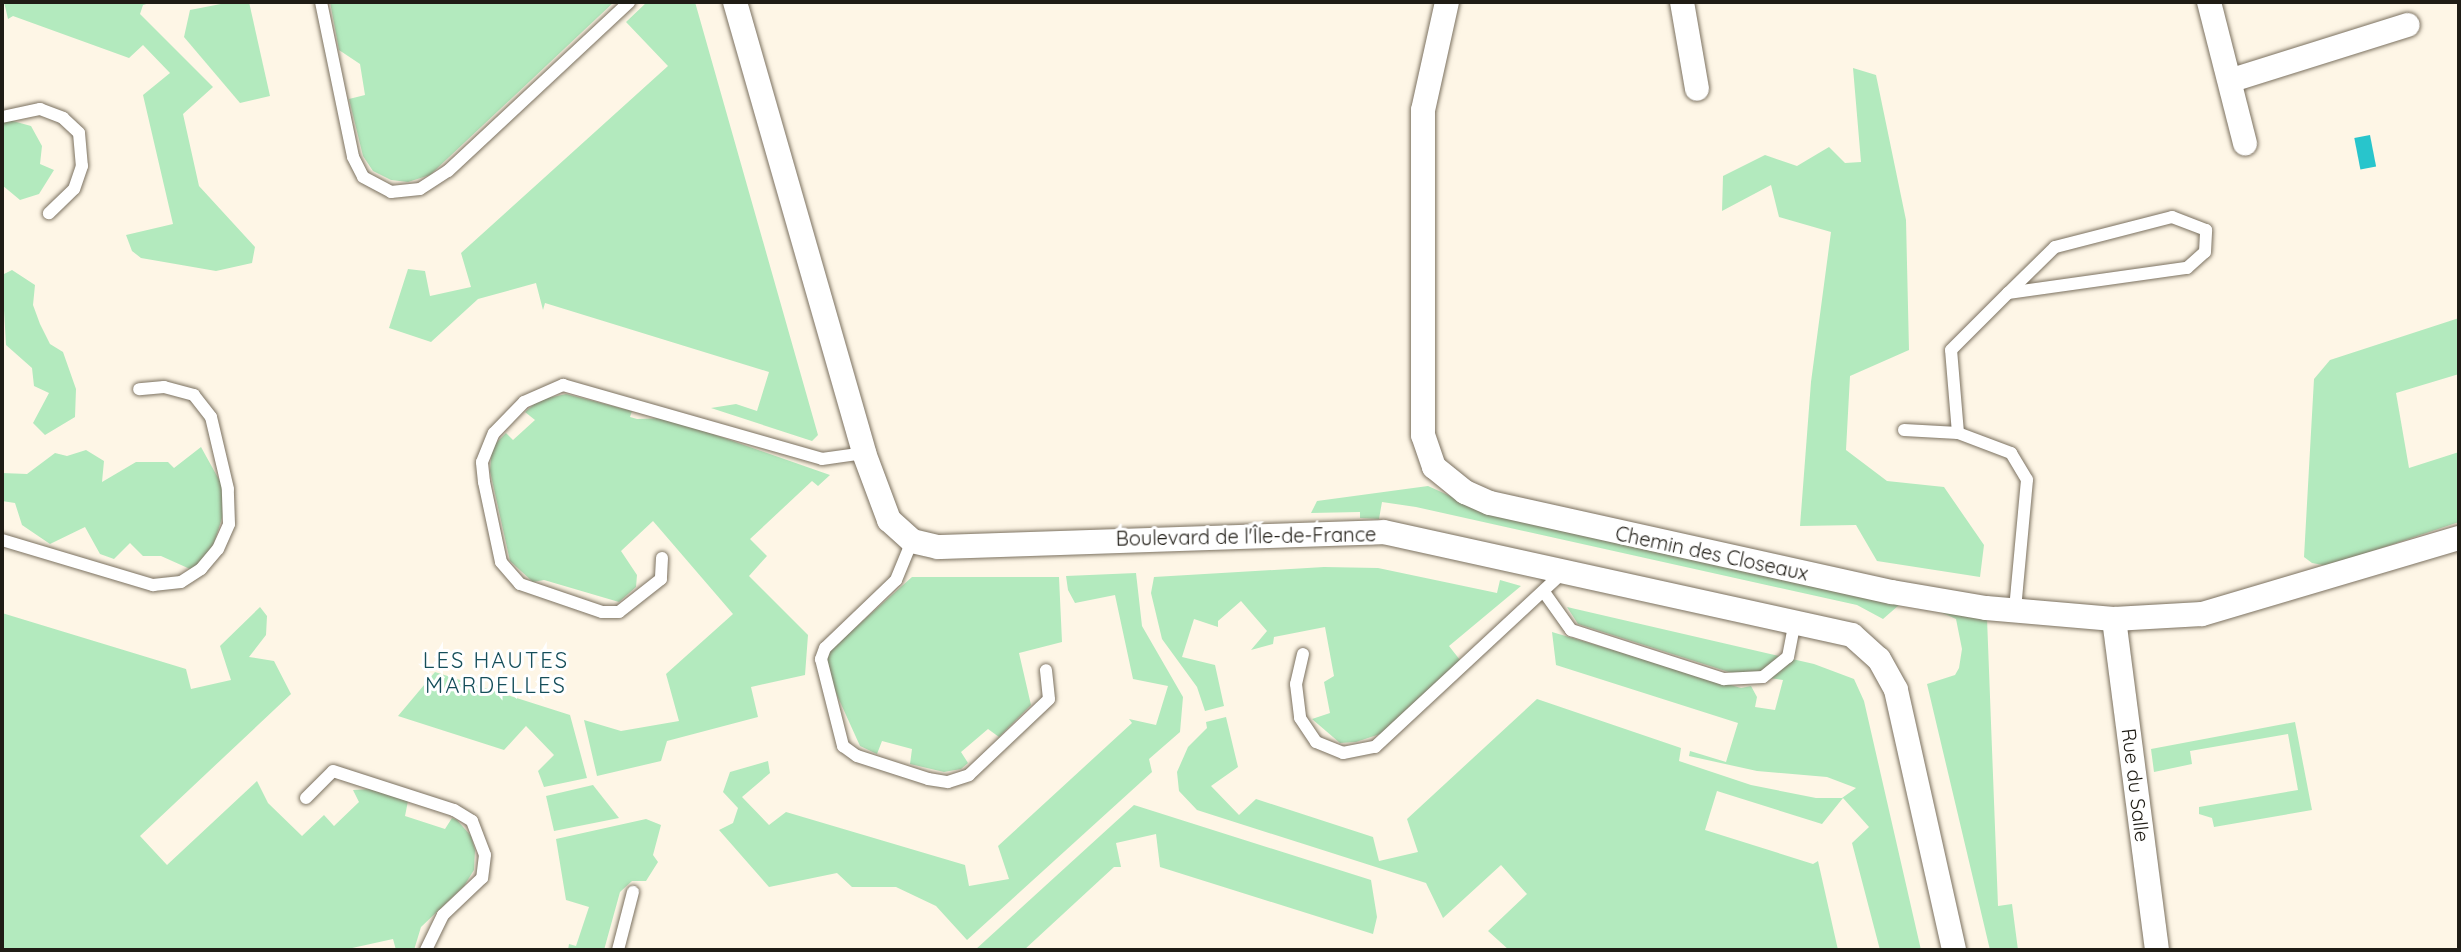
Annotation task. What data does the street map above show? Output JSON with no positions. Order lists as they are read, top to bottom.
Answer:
{
  "streets": {
    "street": ["Boulevard de l'Île-de-France", "Chemin des Closeaux", "Rue du Salle"]
  },
  "crossings": [
    ["Chemin des Closeaux", "Rue du Salle"]
  ],
  "districts": ["LES HAUTES MARDELLES"]
}
